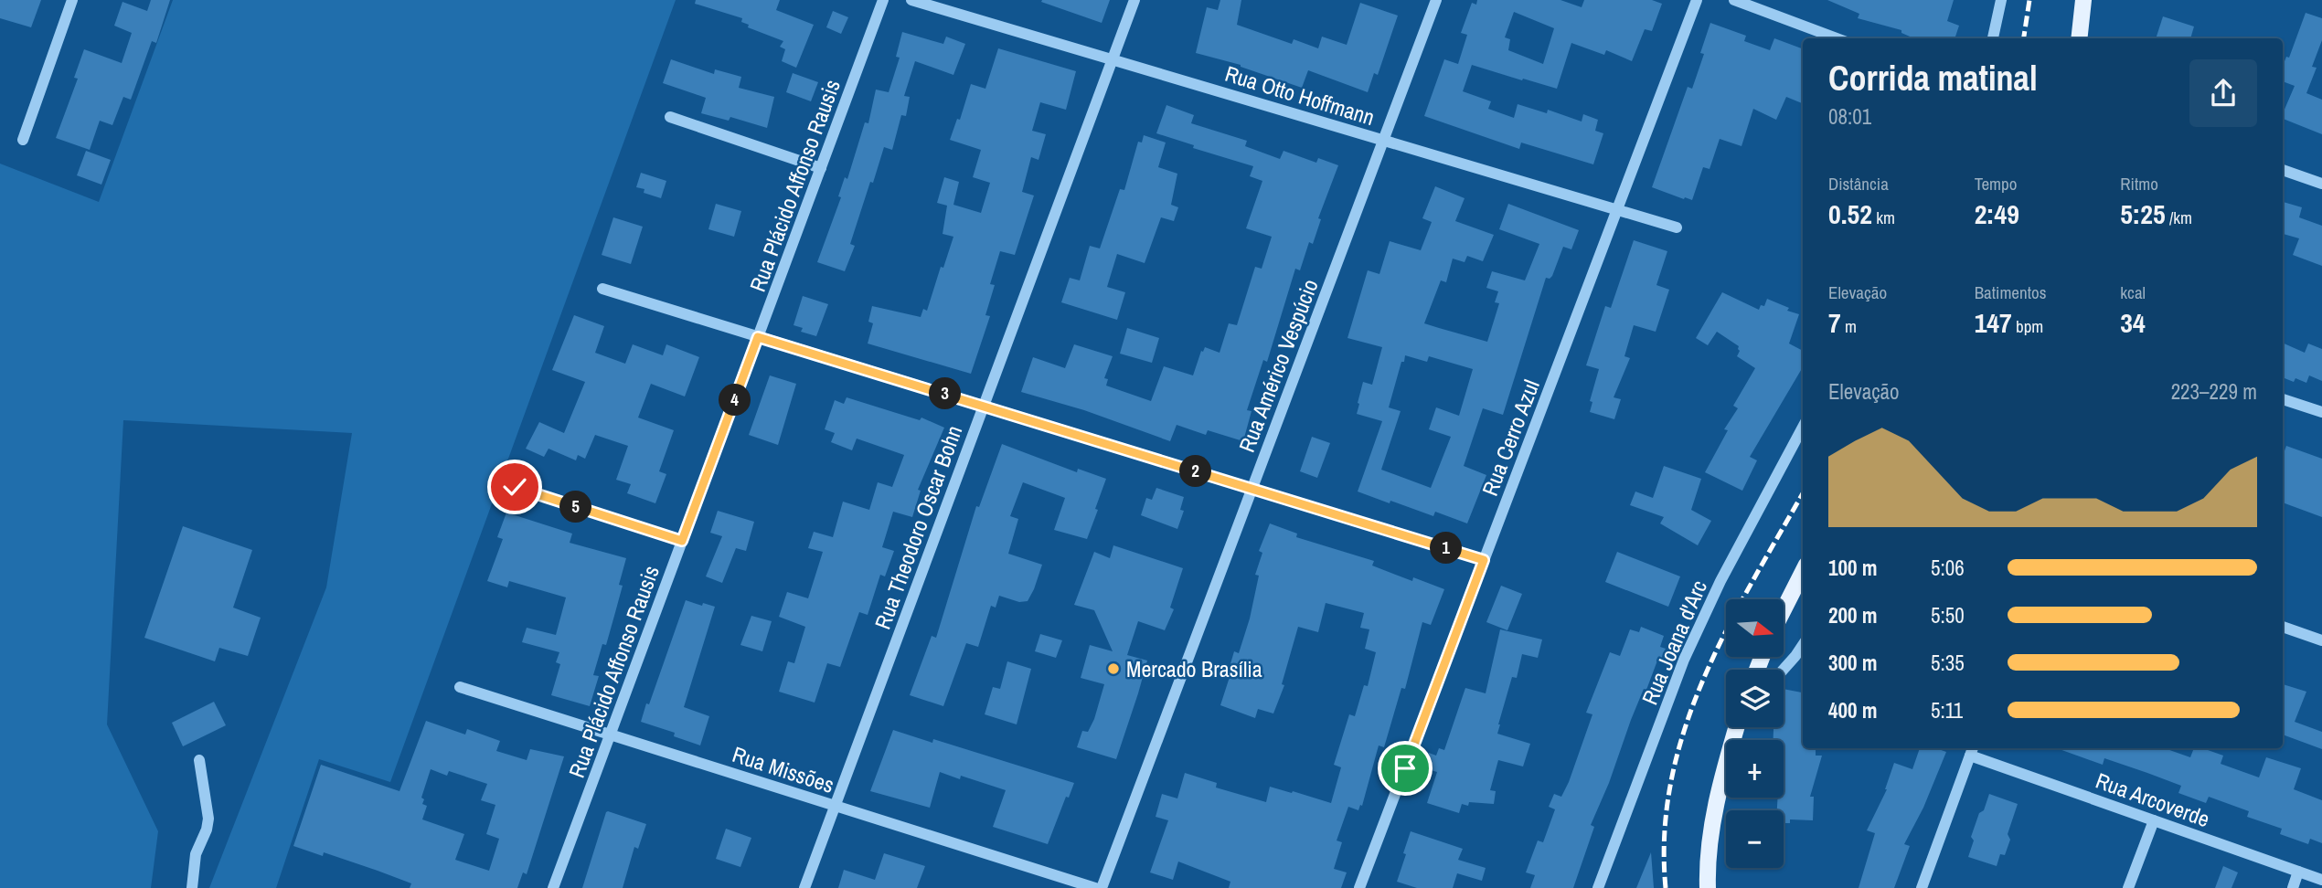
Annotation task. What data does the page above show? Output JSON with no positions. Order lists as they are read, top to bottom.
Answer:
{
  "streets": {
    "street": [
      "Rua Otto Hoffmann",
      "Rua Plácido Affonso Rausis",
      "Rua Américo Vespúcio",
      "Rua Cerro Azul",
      "Rua Theodoro Oscar Bohn",
      "Rua Joana d'Arc",
      "Rua Missões",
      "Rua Arcoverde"
    ]
  },
  "crossings": [
    ["Rua Otto Hoffmann", "Rua Américo Vespúcio"],
    ["Rua Otto Hoffmann", "Rua Cerro Azul"],
    ["Rua Otto Hoffmann", "Rua Theodoro Oscar Bohn"],
    ["Rua Plácido Affonso Rausis", "Rua Missões"],
    ["Rua Theodoro Oscar Bohn", "Rua Missões"]
  ],
  "places": ["Mercado Brasília"],
  "north": "right",
  "page": {
    "heading": ["Corrida matinal", "08:01"],
    "stats": [
      ["Distância", "0.52 km"],
      ["Tempo", "2:49"],
      ["Ritmo", "5:25 /km"],
      ["Elevação", "7 m"],
      ["Batimentos", "147 bpm"],
      ["kcal", "34"]
    ],
    "chart": ["Elevação", "223–229 m"],
    "pins": [
      "3",
      "4",
      "2",
      "5",
      "1"
    ],
    "list": [
      {
        "name": "100 m",
        "note": "5:06"
      },
      {
        "name": "200 m",
        "note": "5:50"
      },
      {
        "name": "300 m",
        "note": "5:35"
      },
      {
        "name": "400 m",
        "note": "5:11"
      }
    ],
    "map_buttons": ["+", "−"]
  }
}
